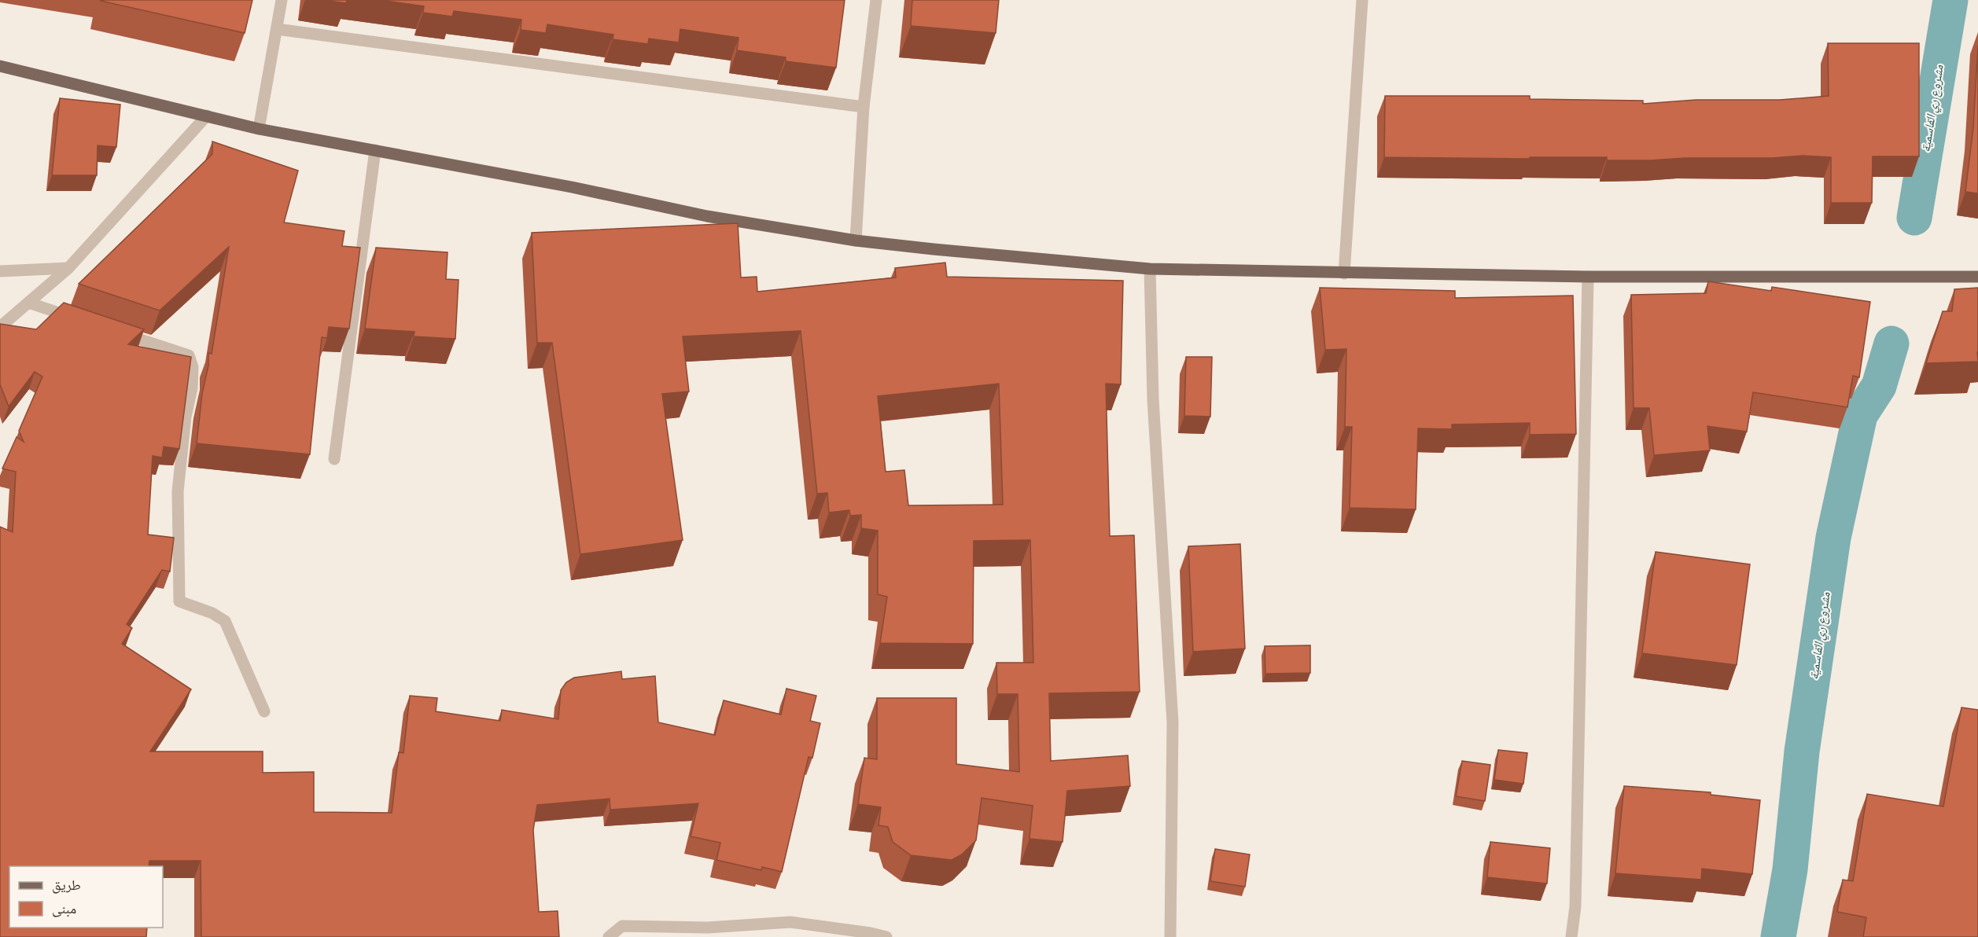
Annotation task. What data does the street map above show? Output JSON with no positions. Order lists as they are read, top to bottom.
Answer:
{
  "water": ["مشروع ري القاسمية"],
  "legend": ["طريق", "مبنى"]
}
